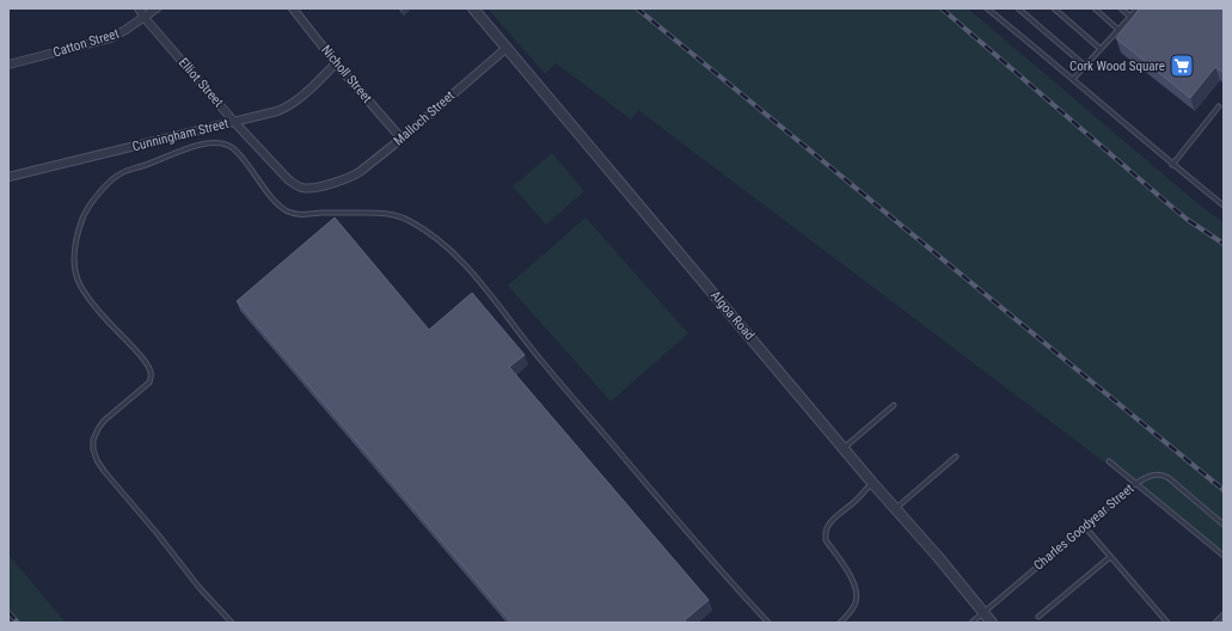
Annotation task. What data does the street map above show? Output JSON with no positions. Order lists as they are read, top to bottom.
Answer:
{
  "streets": {
    "street": [
      "Catton Street",
      "Nicholl Street",
      "Elliot Street",
      "Malloch Street",
      "Cunningham Street",
      "Algoa Road"
    ],
    "lane": ["Charles Goodyear Street"]
  },
  "crossings": [
    ["Catton Street", "Elliot Street"],
    ["Nicholl Street", "Malloch Street"],
    ["Nicholl Street", "Cunningham Street"],
    ["Elliot Street", "Malloch Street"],
    ["Elliot Street", "Cunningham Street"],
    ["Malloch Street", "Algoa Road"],
    ["Algoa Road", "Charles Goodyear Street"]
  ],
  "places": {
    "supermarket": ["Cork Wood Square"]
  }
}
